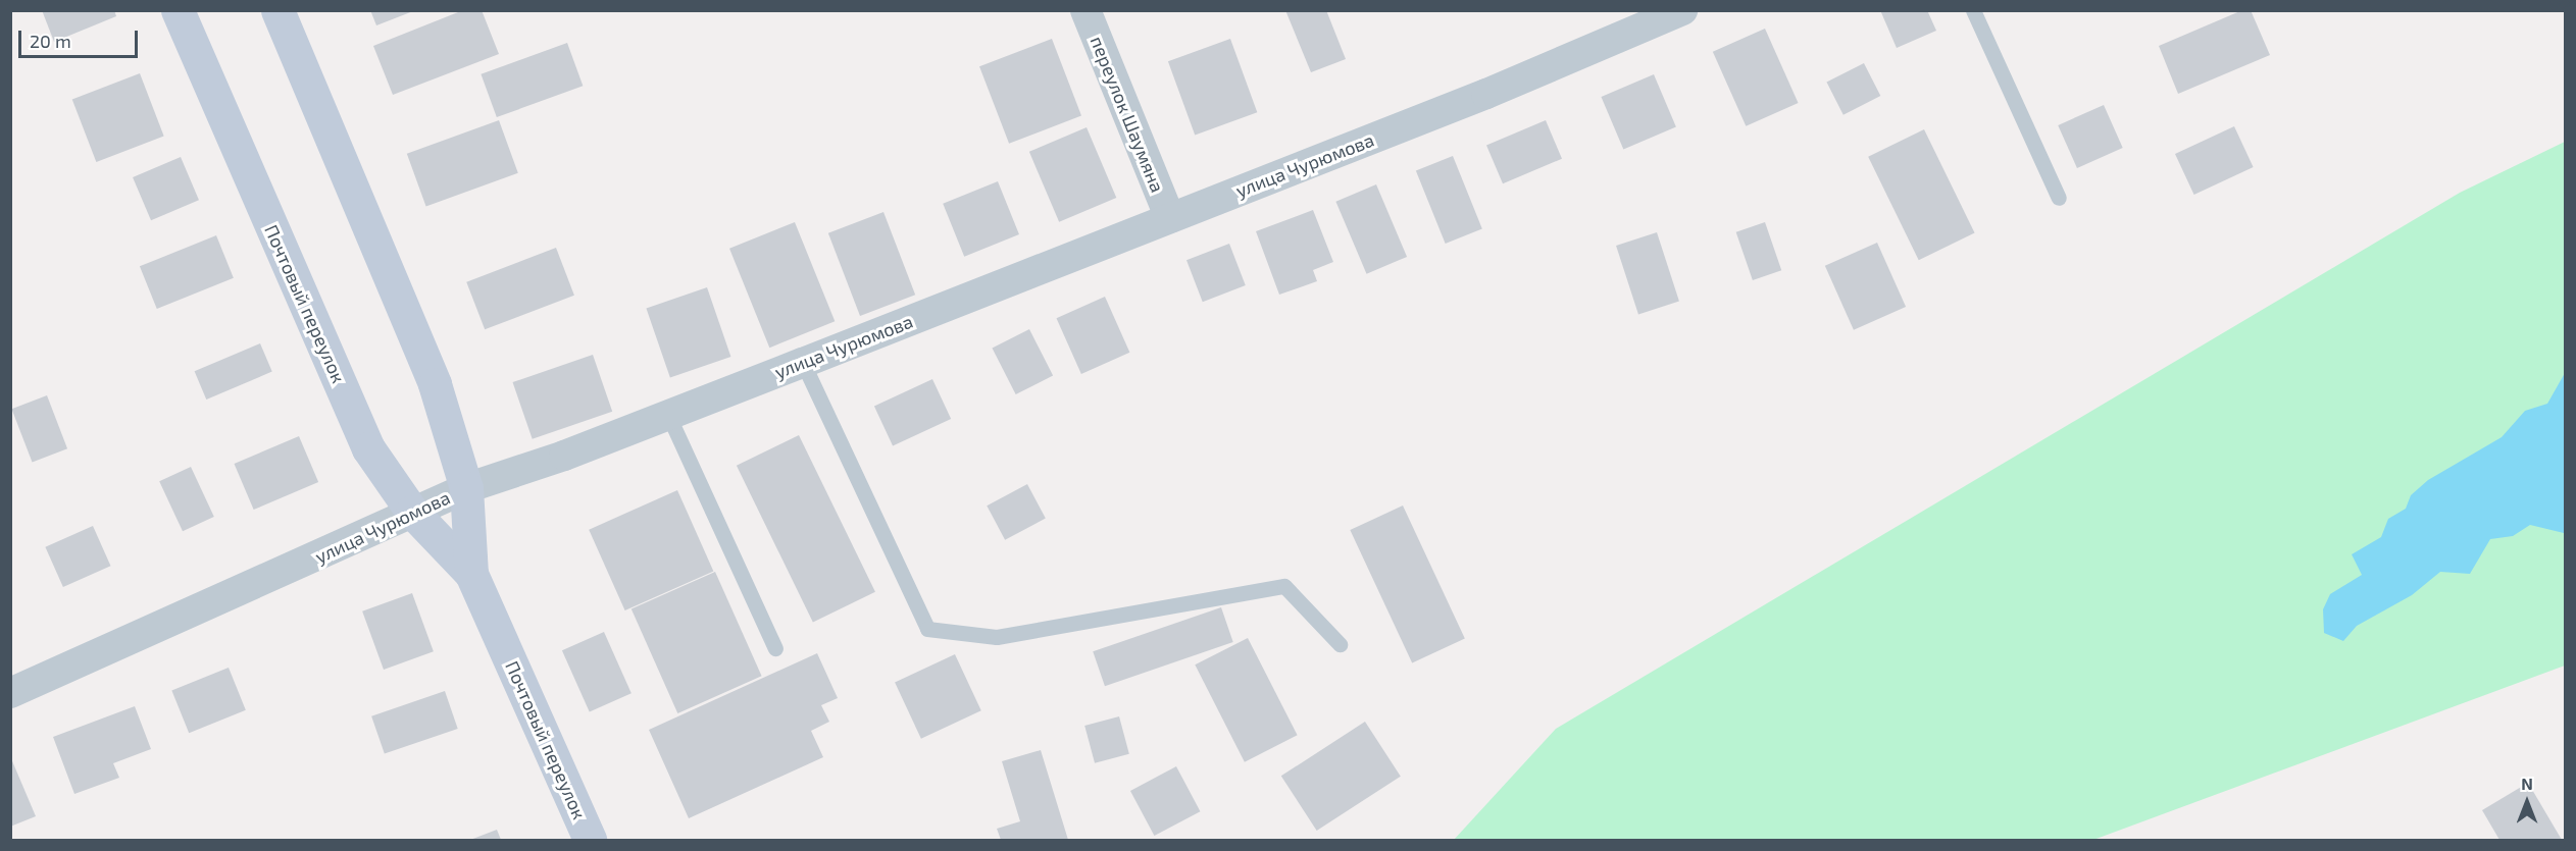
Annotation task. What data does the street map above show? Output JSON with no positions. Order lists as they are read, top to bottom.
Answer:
{
  "streets": {
    "street": ["переулок Шаумяна", "улица Чурюмова", "Почтовый переулок"]
  },
  "crossings": [
    ["переулок Шаумяна", "улица Чурюмова"],
    ["улица Чурюмова", "Почтовый переулок"]
  ],
  "scale_bar": "20 m",
  "north": "top"
}
